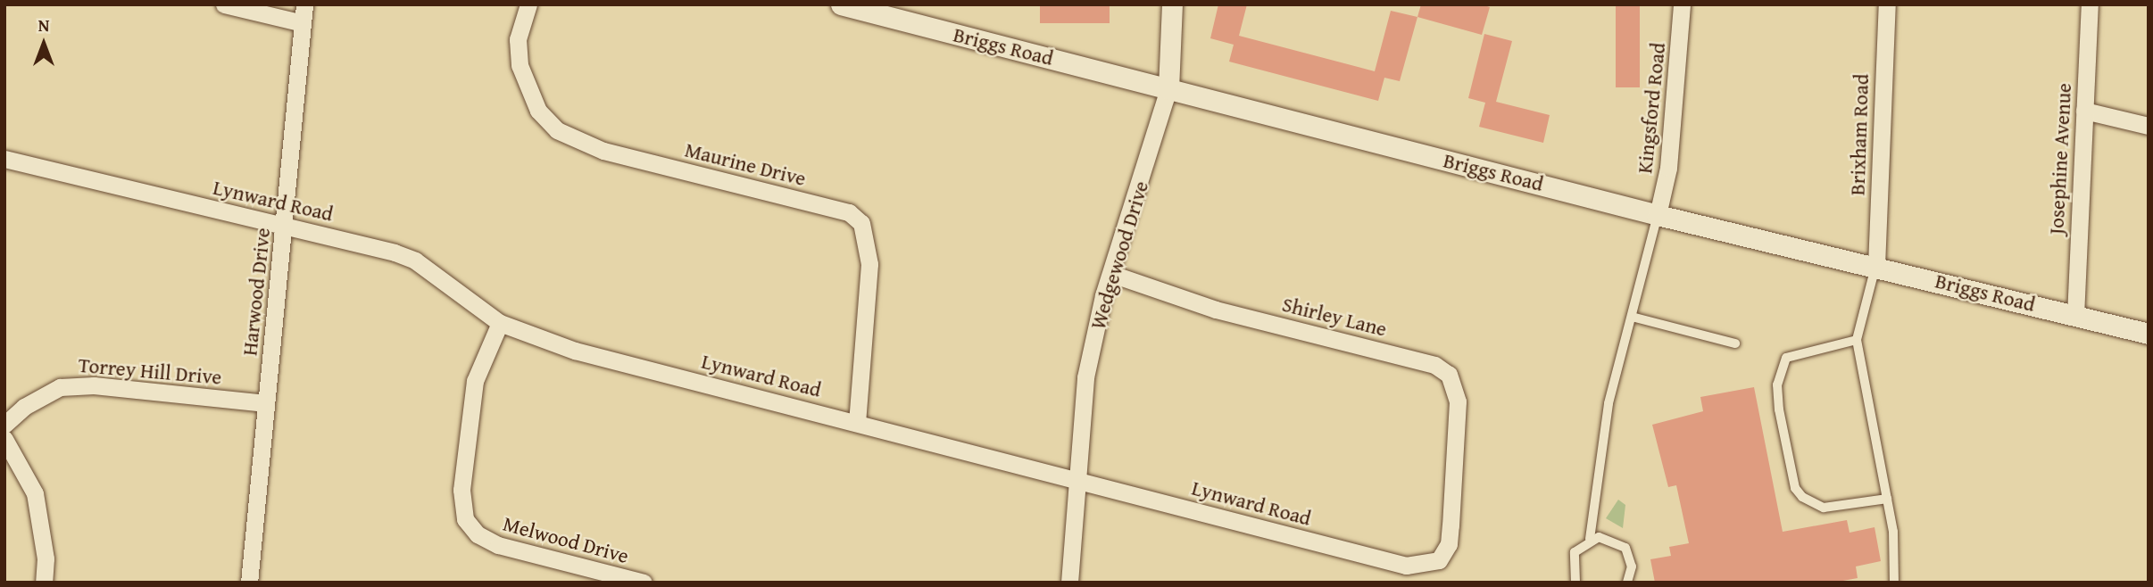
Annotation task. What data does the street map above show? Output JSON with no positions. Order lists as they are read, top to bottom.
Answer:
{
  "streets": {
    "street": [
      "Briggs Road",
      "Kingsford Road",
      "Brixham Road",
      "Josephine Avenue",
      "Maurine Drive",
      "Lynward Road",
      "Wedgewood Drive",
      "Harwood Drive",
      "Shirley Lane",
      "Torrey Hill Drive",
      "Melwood Drive"
    ]
  },
  "crossings": [
    ["Briggs Road", "Kingsford Road"],
    ["Briggs Road", "Brixham Road"],
    ["Briggs Road", "Josephine Avenue"],
    ["Briggs Road", "Wedgewood Drive"],
    ["Maurine Drive", "Lynward Road"],
    ["Lynward Road", "Wedgewood Drive"],
    ["Lynward Road", "Harwood Drive"],
    ["Lynward Road", "Shirley Lane"],
    ["Lynward Road", "Melwood Drive"],
    ["Wedgewood Drive", "Shirley Lane"],
    ["Harwood Drive", "Torrey Hill Drive"]
  ],
  "north": "top"
}
